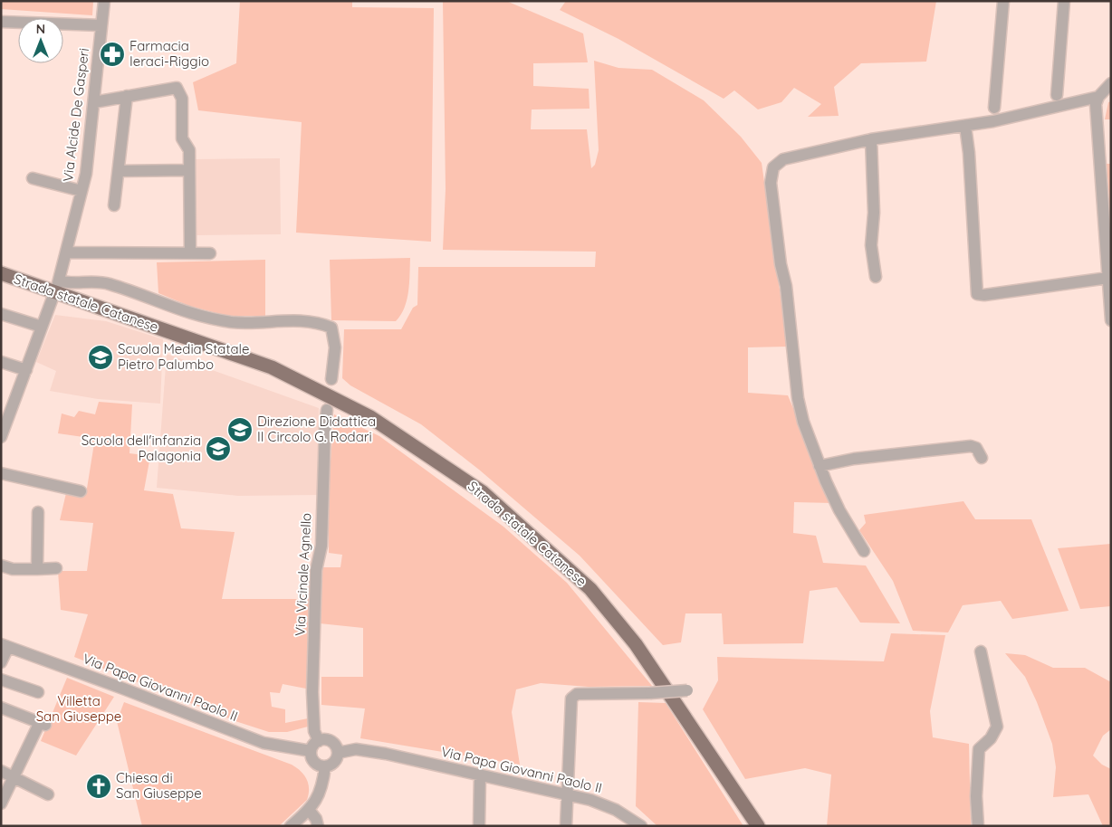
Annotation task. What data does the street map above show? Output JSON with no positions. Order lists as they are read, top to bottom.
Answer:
{
  "streets": {
    "main road": ["Strada statale Catanese"],
    "street": ["Via Alcide De Gasperi", "Via Vicinale Agnello", "Via Papa Giovanni Paolo II"]
  },
  "crossings": [
    ["Via Vicinale Agnello", "Via Papa Giovanni Paolo II"]
  ],
  "parks": ["Villetta San Giuseppe"],
  "places": {
    "pharmacy": ["Farmacia Ieraci-Riggio"],
    "school or university": ["Scuola Media Statale Pietro Palumbo", "Direzione Didattica II Circolo G. Rodari", "Scuola dell'infanzia Palagonia"],
    "church": ["Chiesa di San Giuseppe"]
  },
  "north": "top"
}
